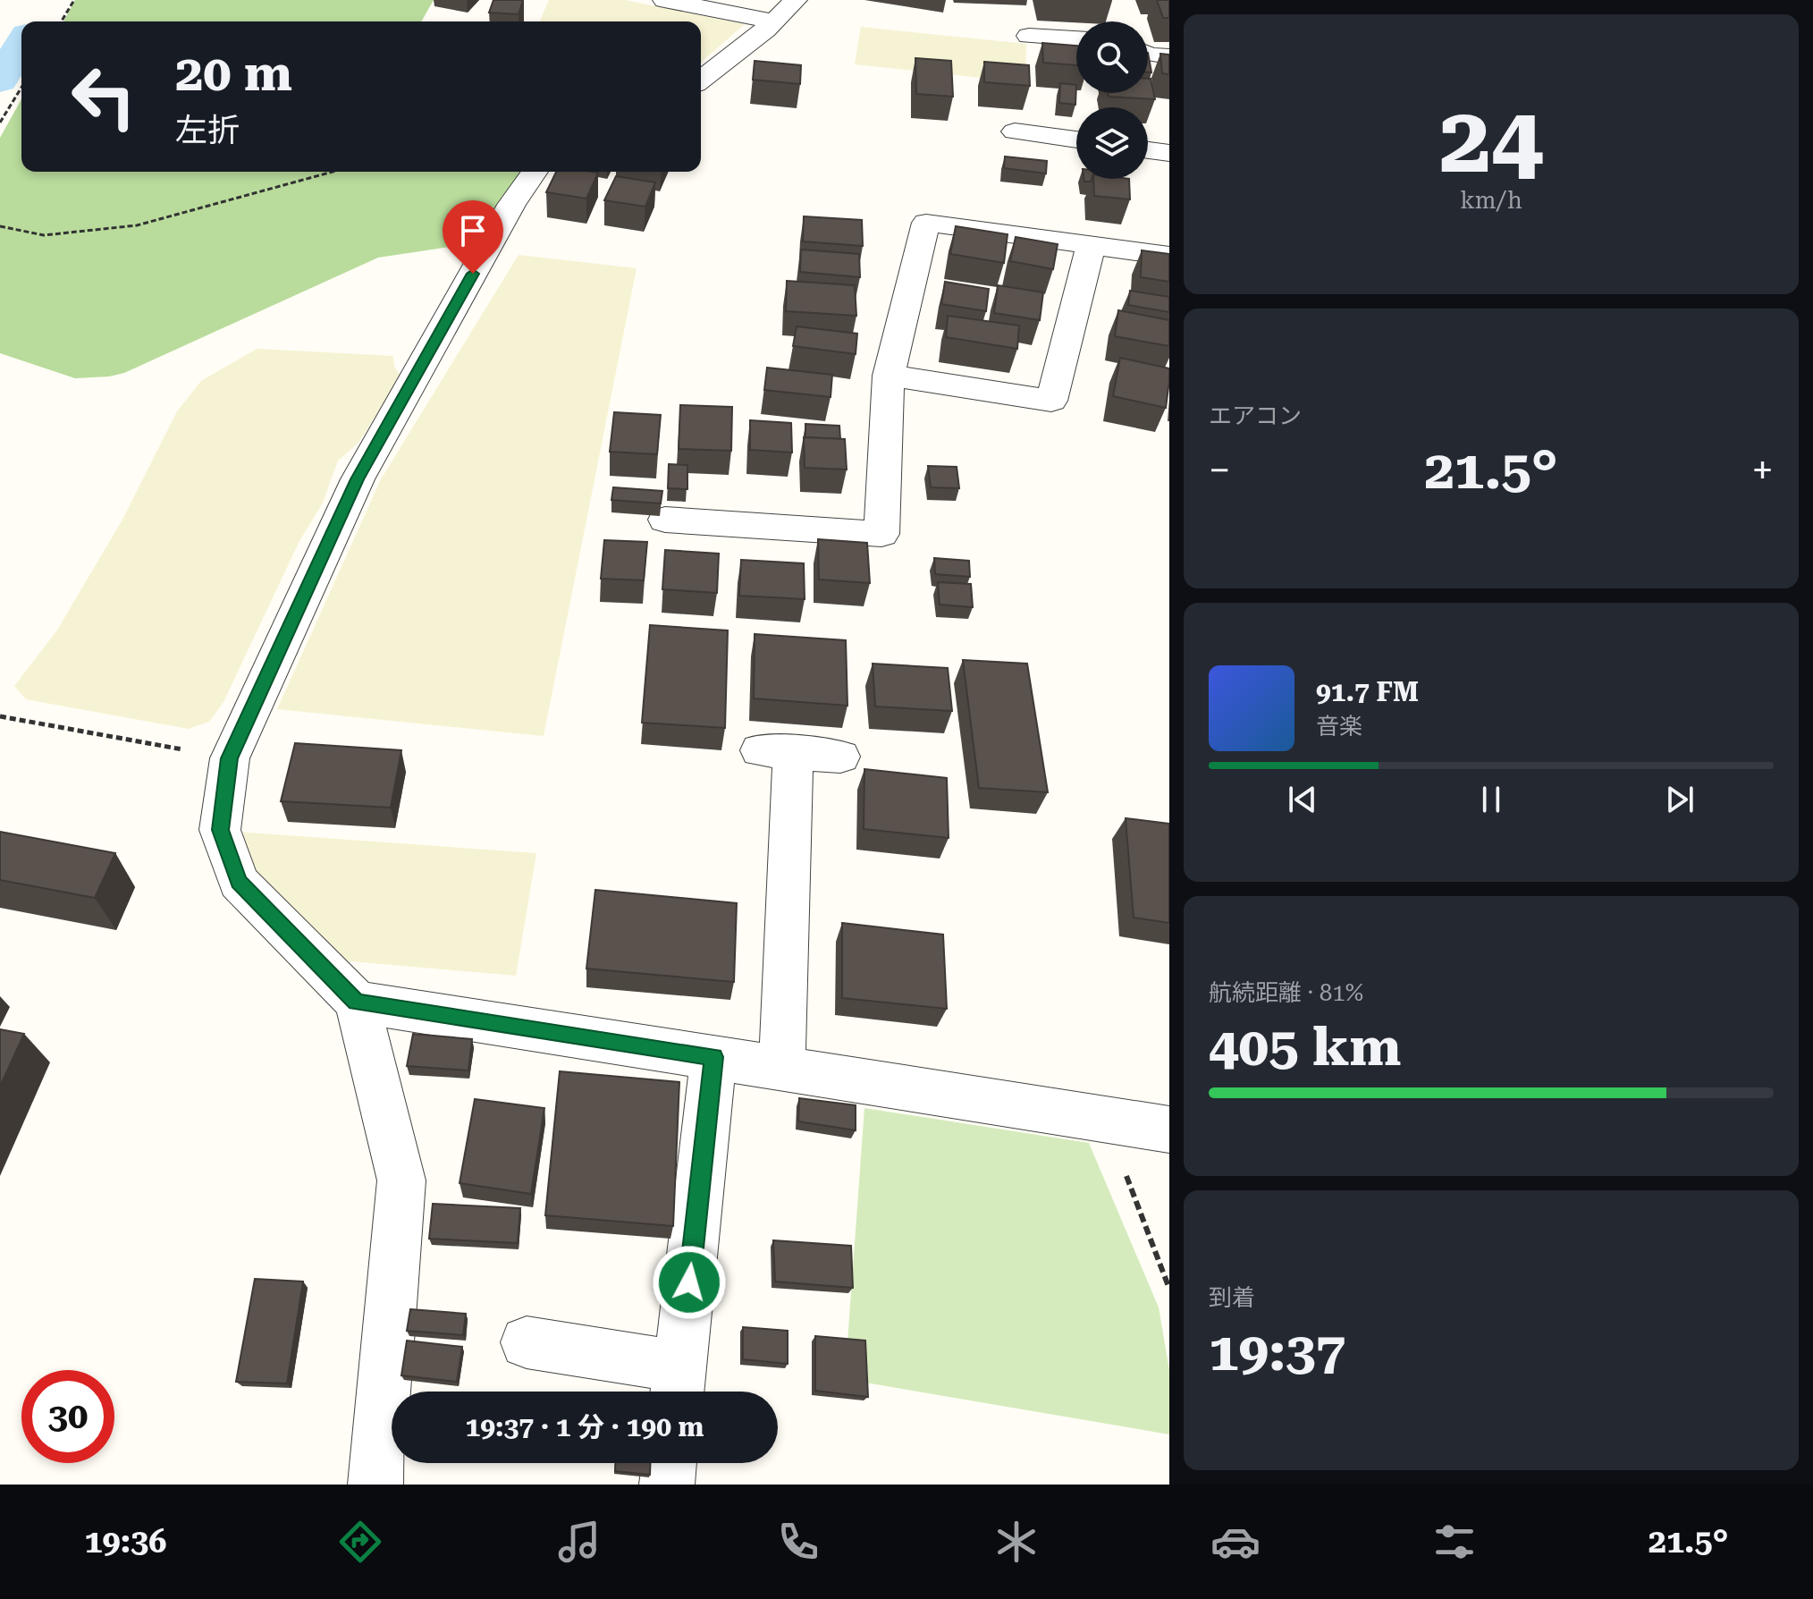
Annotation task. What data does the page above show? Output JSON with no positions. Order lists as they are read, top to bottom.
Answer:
{
  "page": {
    "tile": [
      ["24", "km/h"],
      "エアコン",
      ["航続距離 · 81%", "405 km"],
      ["到着", "19:37"]
    ],
    "turn": ["20 m", "左折"],
    "heat": ["−", "21.5°", "+"],
    "song": ["91.7 FM", "音楽"],
    "limit": "30",
    "trip": "19:37 · 1 分 · 190 m",
    "tabs": ["19:36", "21.5°"]
  }
}
